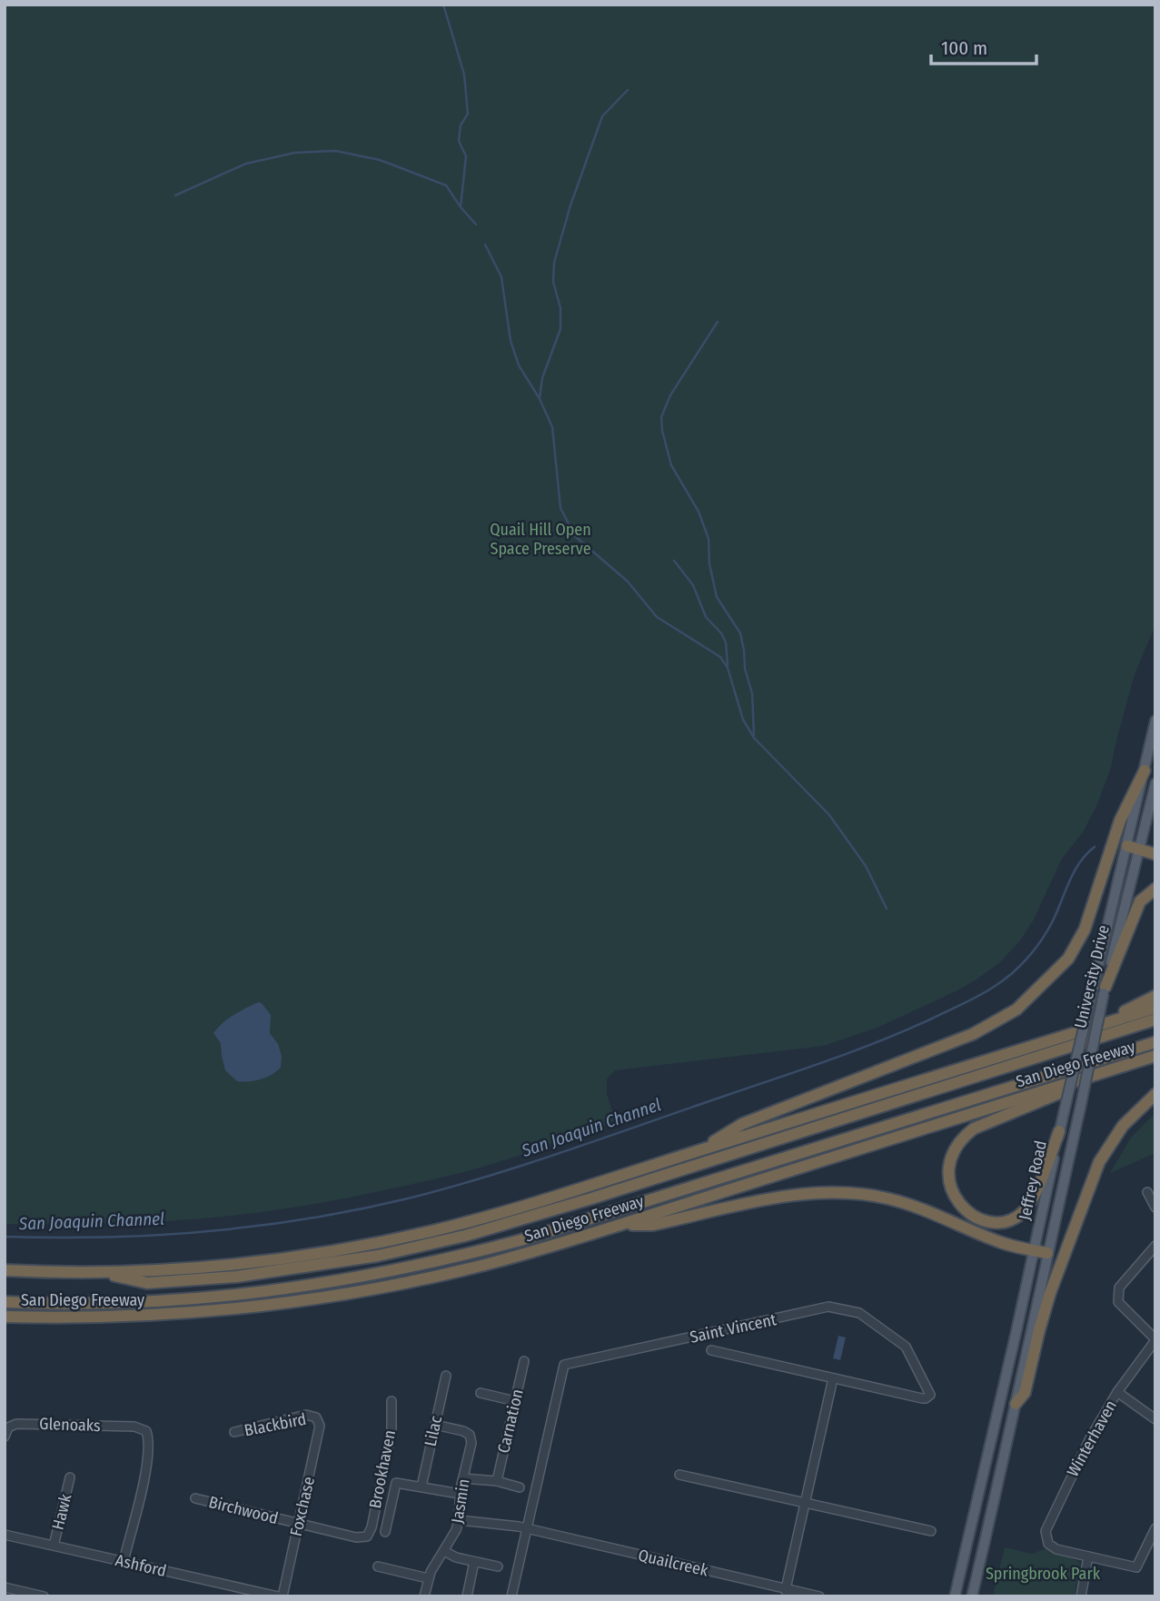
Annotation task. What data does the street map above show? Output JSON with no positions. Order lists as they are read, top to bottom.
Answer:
{
  "streets": {
    "highway": ["San Diego Freeway"],
    "main road": ["University Drive", "Jeffrey Road"],
    "street": [
      "Saint Vincent",
      "Carnation",
      "Glenoaks",
      "Blackbird",
      "Lilac",
      "Winterhaven",
      "Brookhaven",
      "Jasmin",
      "Foxchase",
      "Birchwood",
      "Hawk",
      "Quailcreek",
      "Ashford"
    ]
  },
  "crossings": [
    ["Saint Vincent", "Quailcreek"],
    ["Glenoaks", "Ashford"],
    ["Blackbird", "Foxchase"],
    ["Lilac", "Jasmin"],
    ["Brookhaven", "Birchwood"],
    ["Jasmin", "Quailcreek"],
    ["Foxchase", "Birchwood"],
    ["Hawk", "Ashford"]
  ],
  "water": ["San Joaquin Channel"],
  "parks": ["Quail Hill Open Space Preserve", "Springbrook Park"],
  "scale_bar": "100 m"
}
